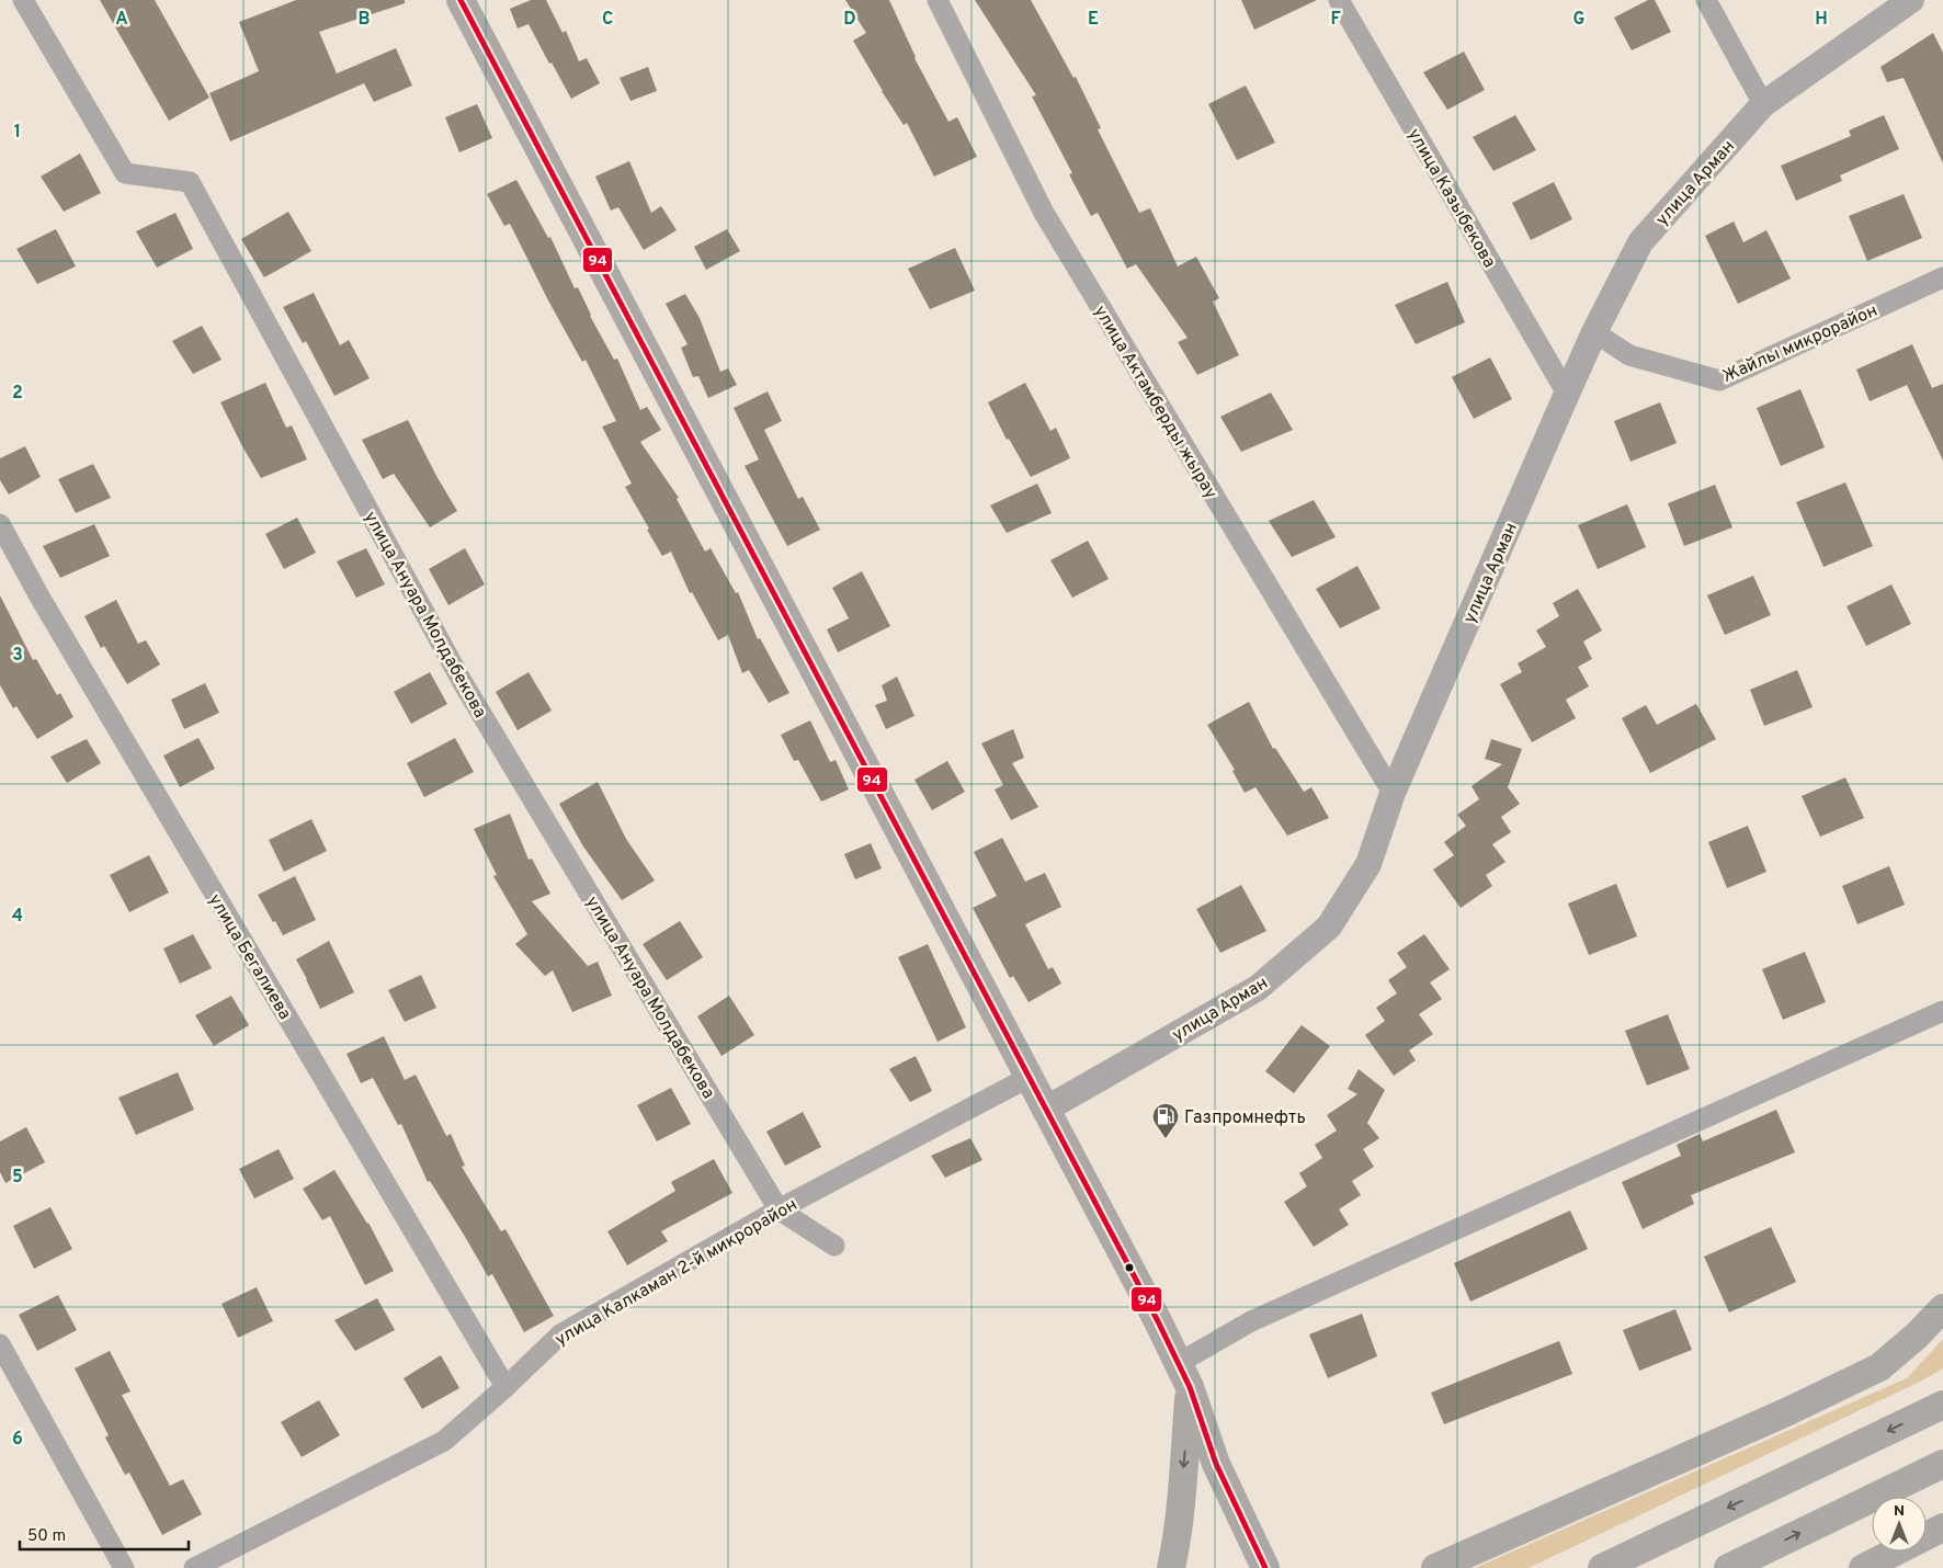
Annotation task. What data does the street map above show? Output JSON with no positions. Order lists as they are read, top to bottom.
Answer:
{
  "streets": {
    "street": [
      "улица Арман",
      "улица Казыбекова",
      "Жайлы микрорайон",
      "улица Актамберды жырау",
      "улица Ануара Молдабекова",
      "улица Бегалиева",
      "улица Калкаман 2-й микрорайон"
    ]
  },
  "crossings": [
    ["улица Арман", "улица Казыбекова"],
    ["улица Арман", "Жайлы микрорайон"],
    ["улица Арман", "улица Актамберды жырау"],
    ["улица Ануара Молдабекова", "улица Калкаман 2-й микрорайон"],
    ["улица Бегалиева", "улица Калкаман 2-й микрорайон"]
  ],
  "places": {
    "fuel station": ["Газпромнефть"]
  },
  "lines": ["transit line 94"],
  "scale_bar": "50 m",
  "north": "top",
  "grid": {
    "columns": [
      "A",
      "B",
      "C",
      "D",
      "E",
      "F",
      "G",
      "H"
    ],
    "rows": [
      "1",
      "2",
      "3",
      "4",
      "5",
      "6"
    ]
  }
}
